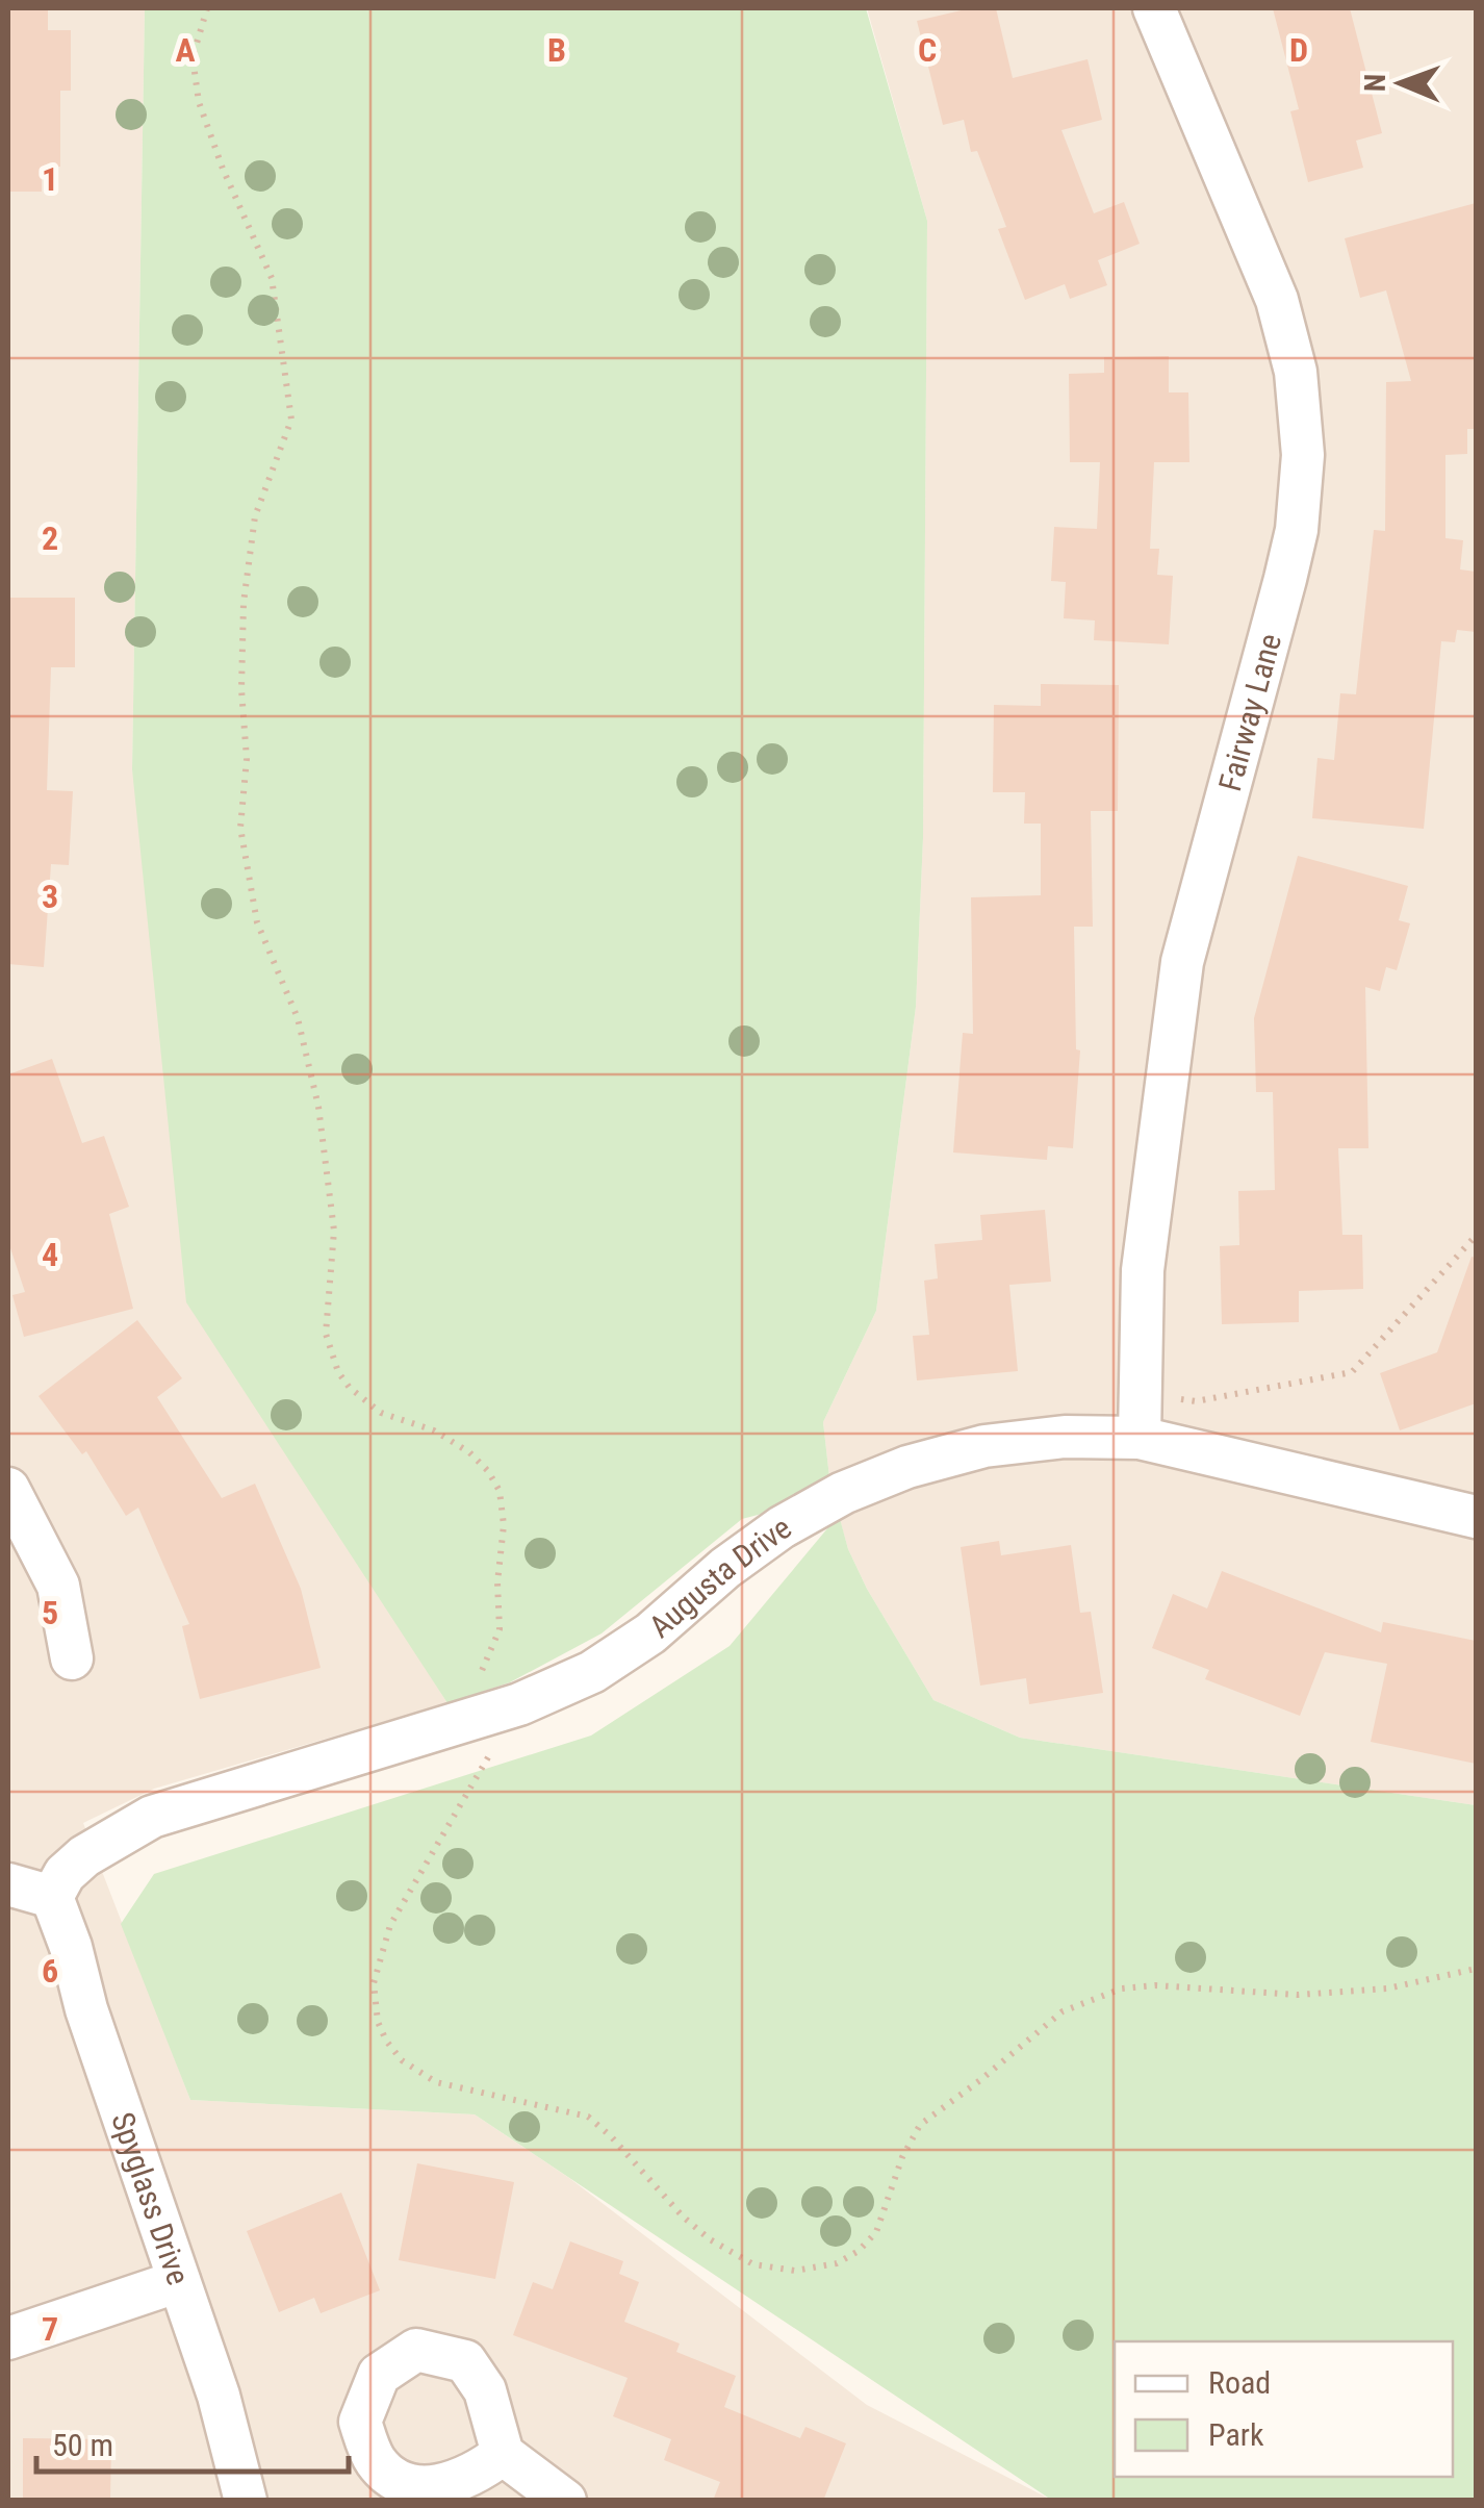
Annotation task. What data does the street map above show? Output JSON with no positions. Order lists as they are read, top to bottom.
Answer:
{
  "streets": {
    "street": ["Fairway Lane", "Augusta Drive", "Spyglass Drive"]
  },
  "crossings": [
    ["Fairway Lane", "Augusta Drive"],
    ["Augusta Drive", "Spyglass Drive"]
  ],
  "legend": ["Road", "Park"],
  "scale_bar": "50 m",
  "north": "left",
  "grid": {
    "columns": [
      "A",
      "B",
      "C",
      "D"
    ],
    "rows": [
      "1",
      "2",
      "3",
      "4",
      "5",
      "6",
      "7"
    ]
  }
}
